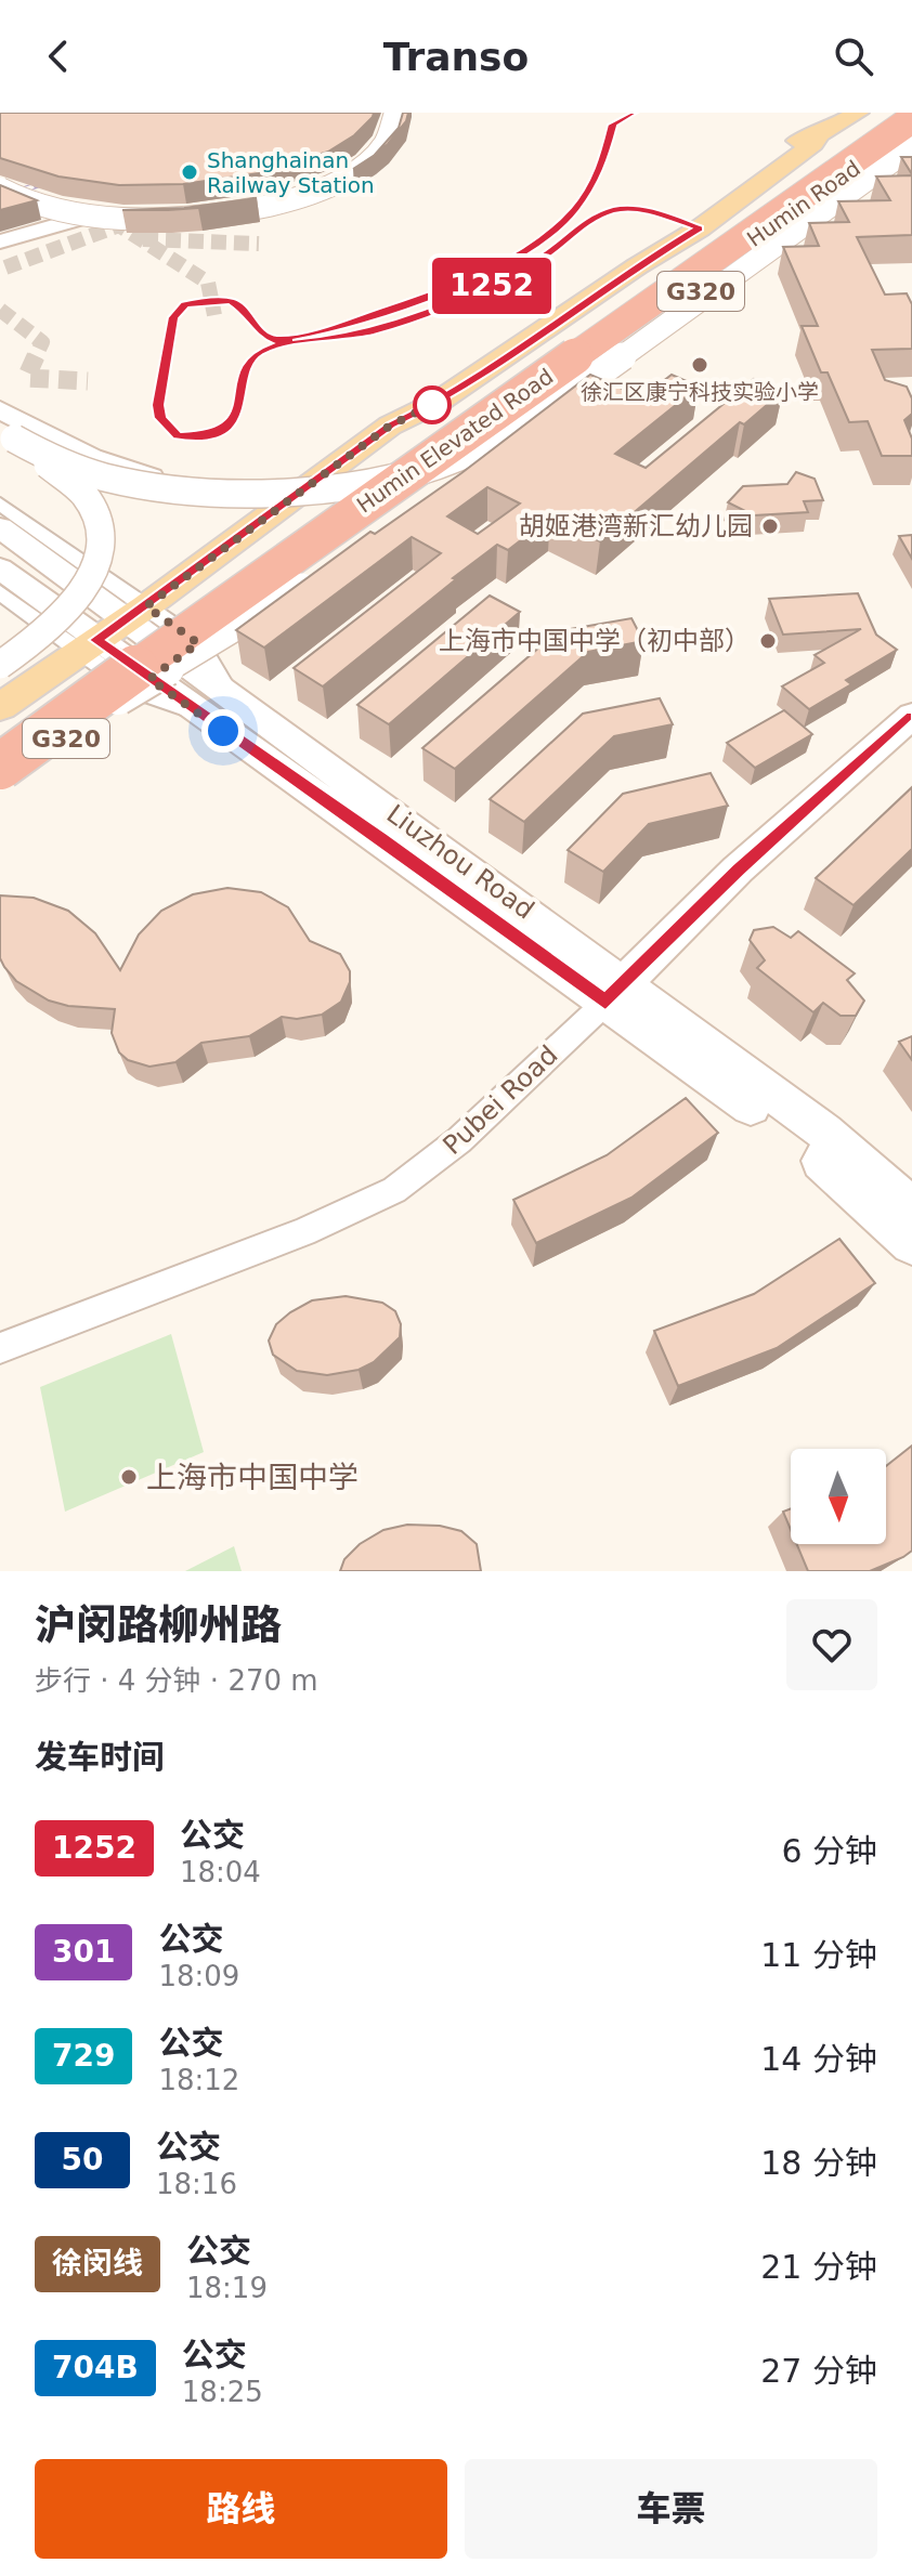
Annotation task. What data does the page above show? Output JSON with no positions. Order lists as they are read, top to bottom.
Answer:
{
  "streets": {
    "highway": ["Humin Elevated Road"],
    "main road": [
      "Humin Road",
      "G320",
      "Liuzhou Road",
      "Pubei Road"
    ]
  },
  "crossings": [
    ["Humin Road", "G320"],
    ["Humin Road", "Humin Elevated Road"],
    ["Humin Road", "Liuzhou Road"],
    ["G320", "Liuzhou Road"],
    ["Liuzhou Road", "Pubei Road"]
  ],
  "places": [
    "Shanghainan Railway Station",
    "徐汇区康宁科技实验小学",
    "胡姬港湾新汇幼儿园",
    "上海市中国中学（初中部）",
    "上海市中国中学"
  ],
  "lines": ["bus line 1252"],
  "north": "bottom",
  "page": {
    "header": "Transo",
    "on_map": "1252",
    "heading": [
      ["沪闵路柳州路", "步行 · 4 分钟 · 270 m"],
      "发车时间"
    ],
    "list": [
      {
        "mark": "1252",
        "name": "公交",
        "note": "18:04",
        "value": "6 分钟"
      },
      {
        "mark": "301",
        "name": "公交",
        "note": "18:09",
        "value": "11 分钟"
      },
      {
        "mark": "729",
        "name": "公交",
        "note": "18:12",
        "value": "14 分钟"
      },
      {
        "mark": "50",
        "name": "公交",
        "note": "18:16",
        "value": "18 分钟"
      },
      {
        "mark": "徐闵线",
        "name": "公交",
        "note": "18:19",
        "value": "21 分钟"
      },
      {
        "mark": "704B",
        "name": "公交",
        "note": "18:25",
        "value": "27 分钟"
      }
    ],
    "buttons": ["路线", "车票"]
  }
}
